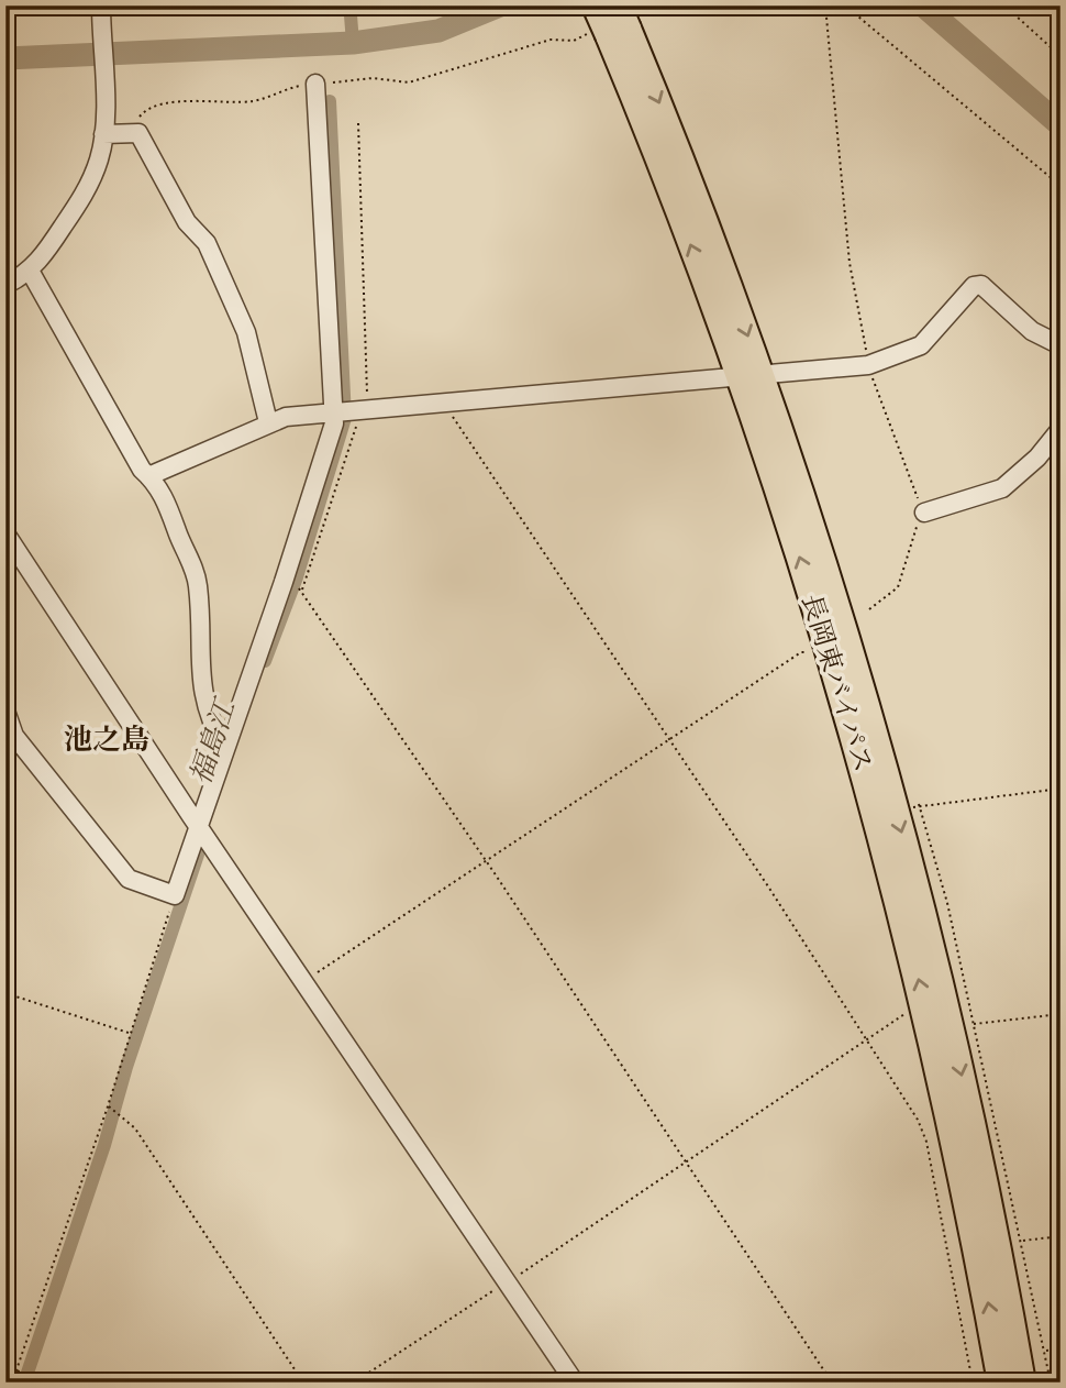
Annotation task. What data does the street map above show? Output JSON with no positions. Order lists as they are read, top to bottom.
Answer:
{
  "streets": {
    "highway": ["長岡東バイパス"]
  },
  "districts": ["池之島"],
  "water": ["福島江"]
}
